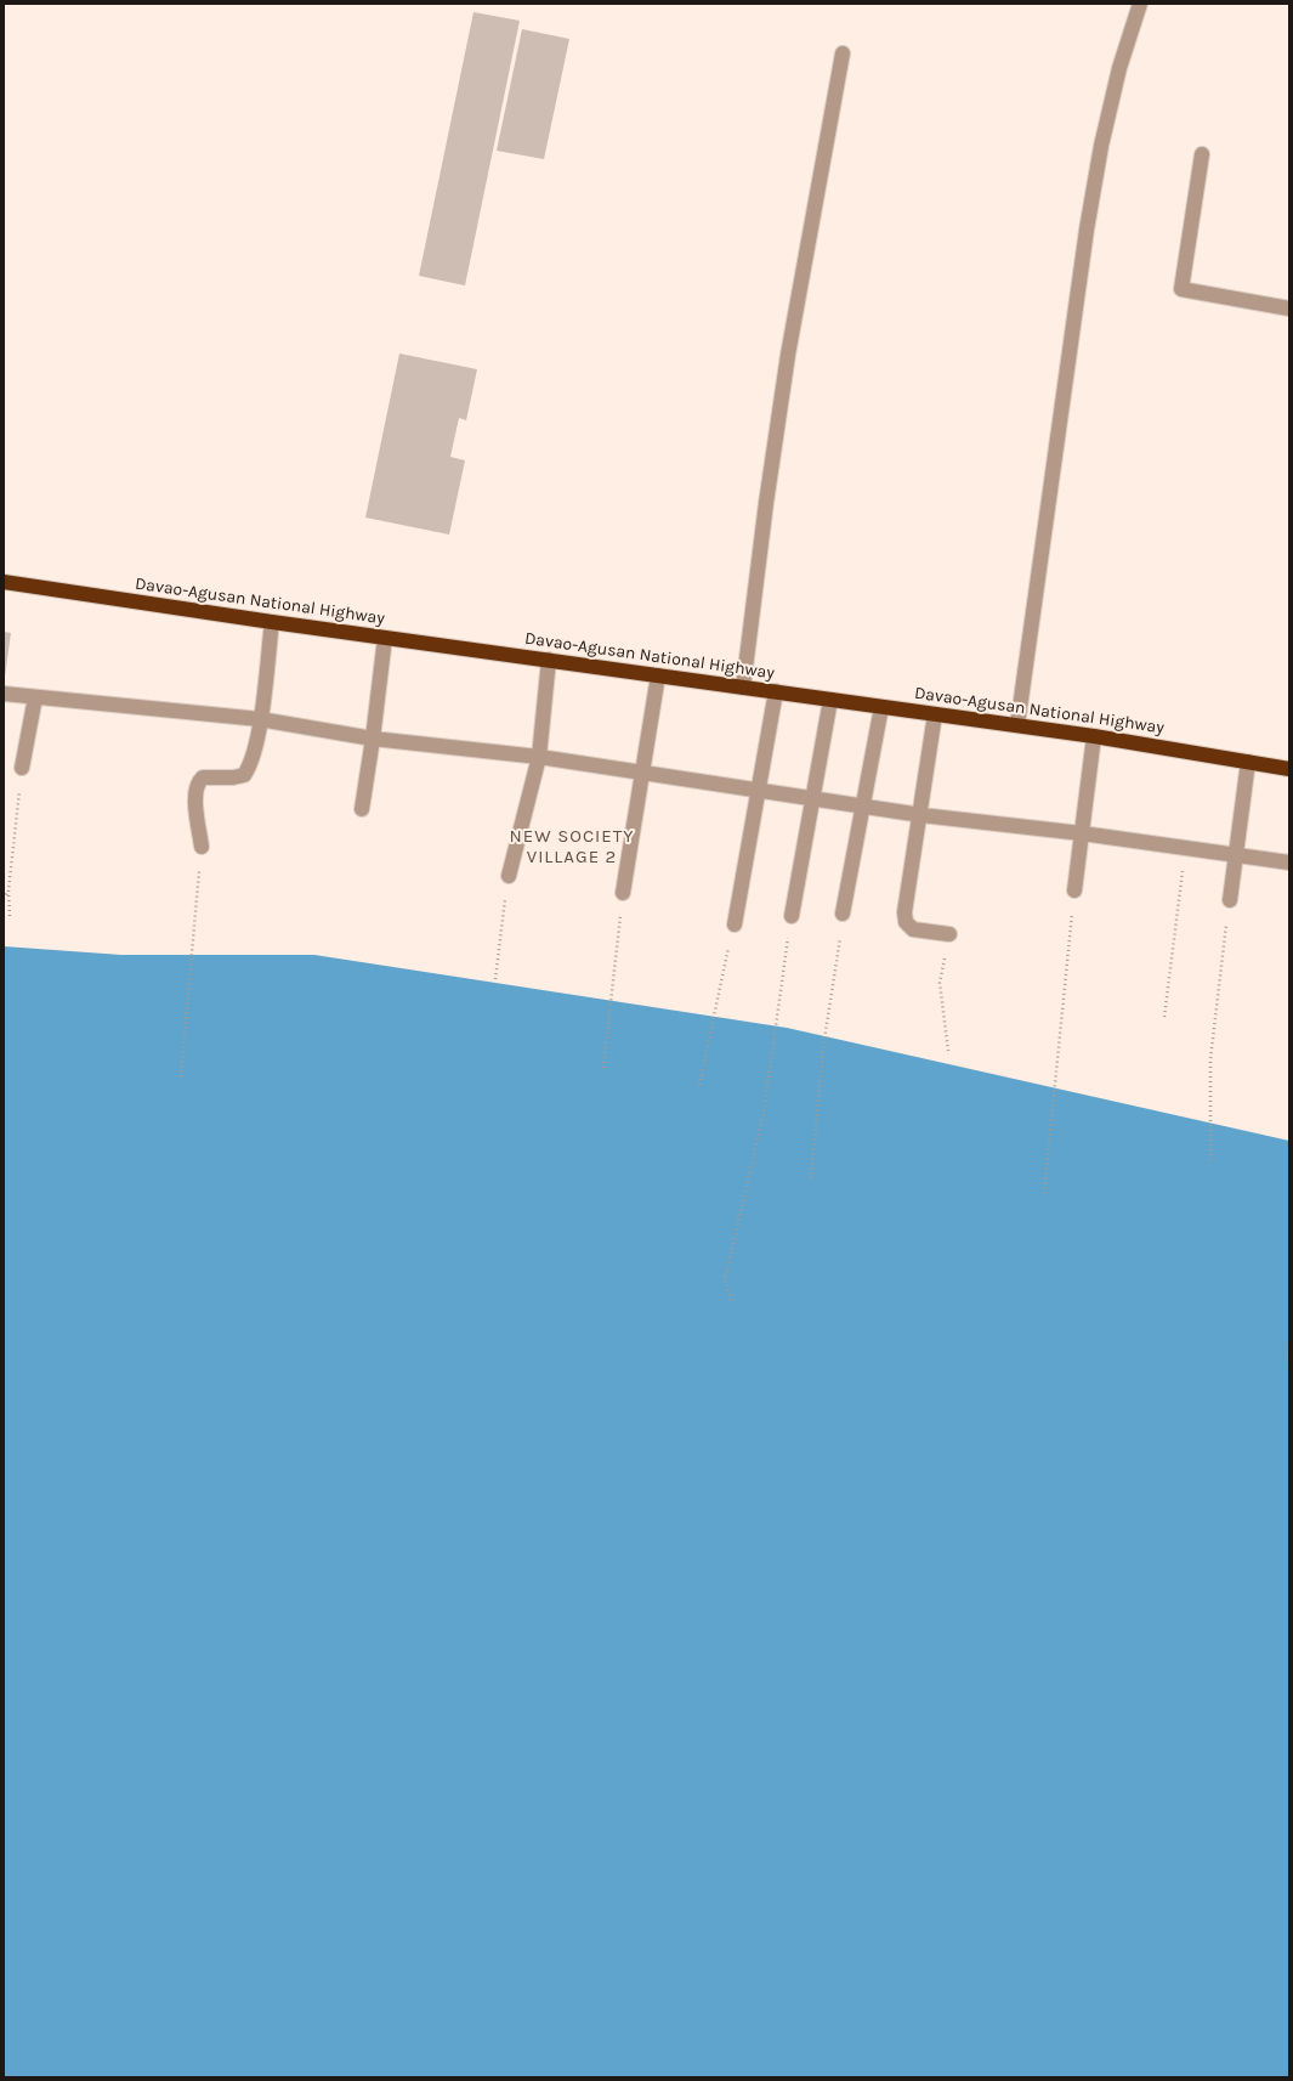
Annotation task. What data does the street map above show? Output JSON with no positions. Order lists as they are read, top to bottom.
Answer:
{
  "streets": {
    "highway": ["Davao-Agusan National Highway"]
  },
  "districts": ["NEW SOCIETY VILLAGE 2"]
}
